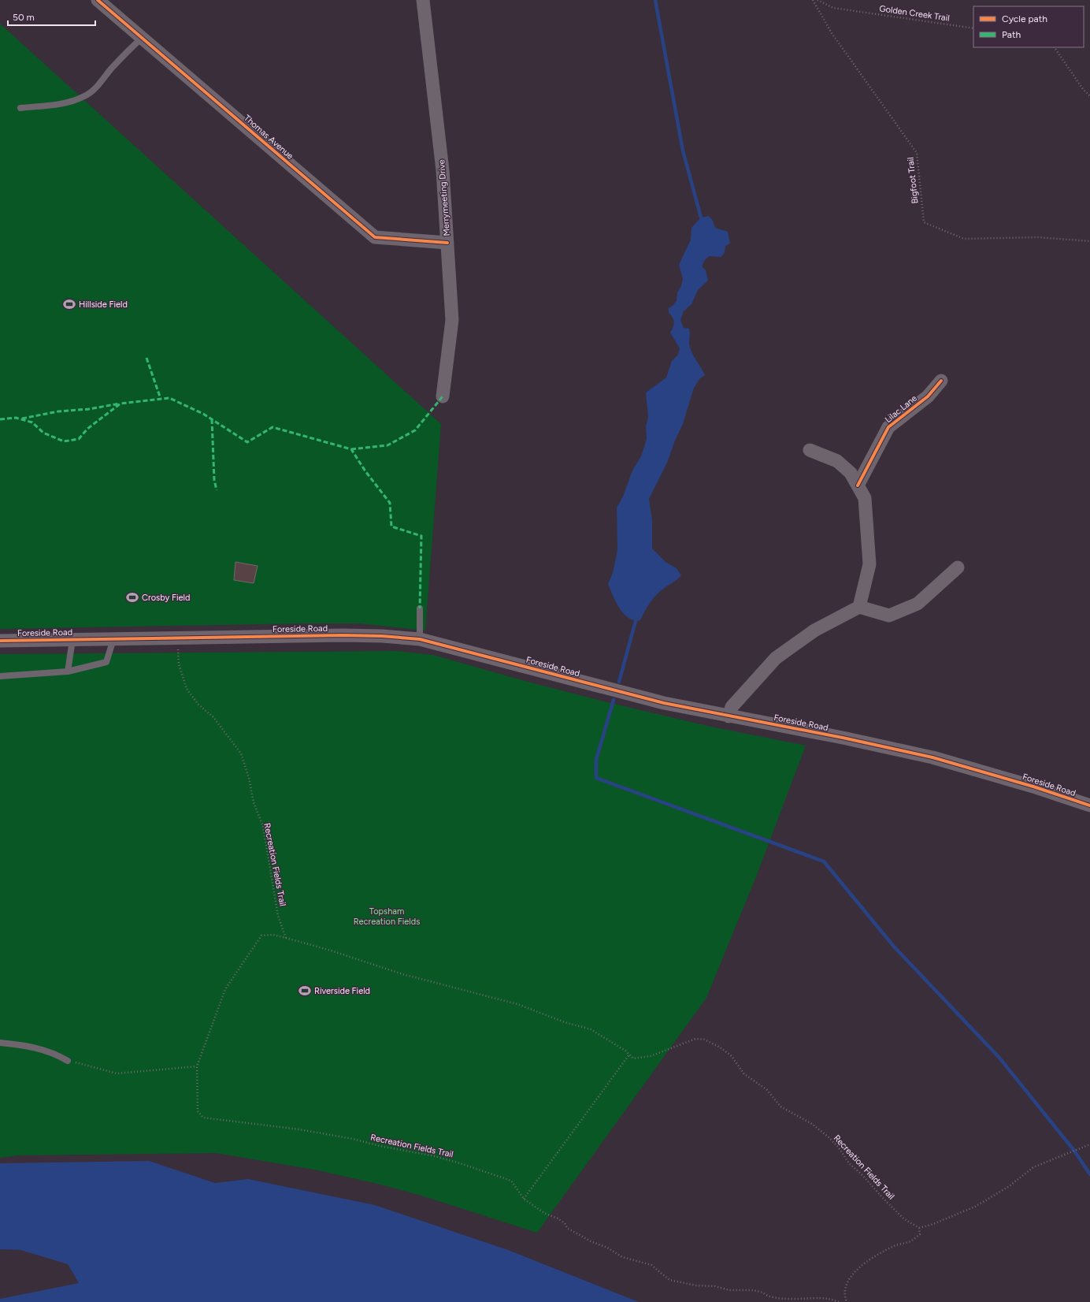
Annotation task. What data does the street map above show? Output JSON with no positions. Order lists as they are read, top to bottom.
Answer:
{
  "streets": {
    "street": [
      "Thomas Avenue",
      "Merrymeeting Drive",
      "Lilac Lane",
      "Foreside Road"
    ],
    "path": ["Golden Creek Trail", "Bigfoot Trail", "Recreation Fields Trail"]
  },
  "crossings": [
    ["Thomas Avenue", "Merrymeeting Drive"]
  ],
  "parks": ["Topsham Recreation Fields"],
  "places": {
    "sports": ["Hillside Field", "Crosby Field", "Riverside Field"]
  },
  "legend": ["Cycle path", "Path"],
  "scale_bar": "50 m"
}
